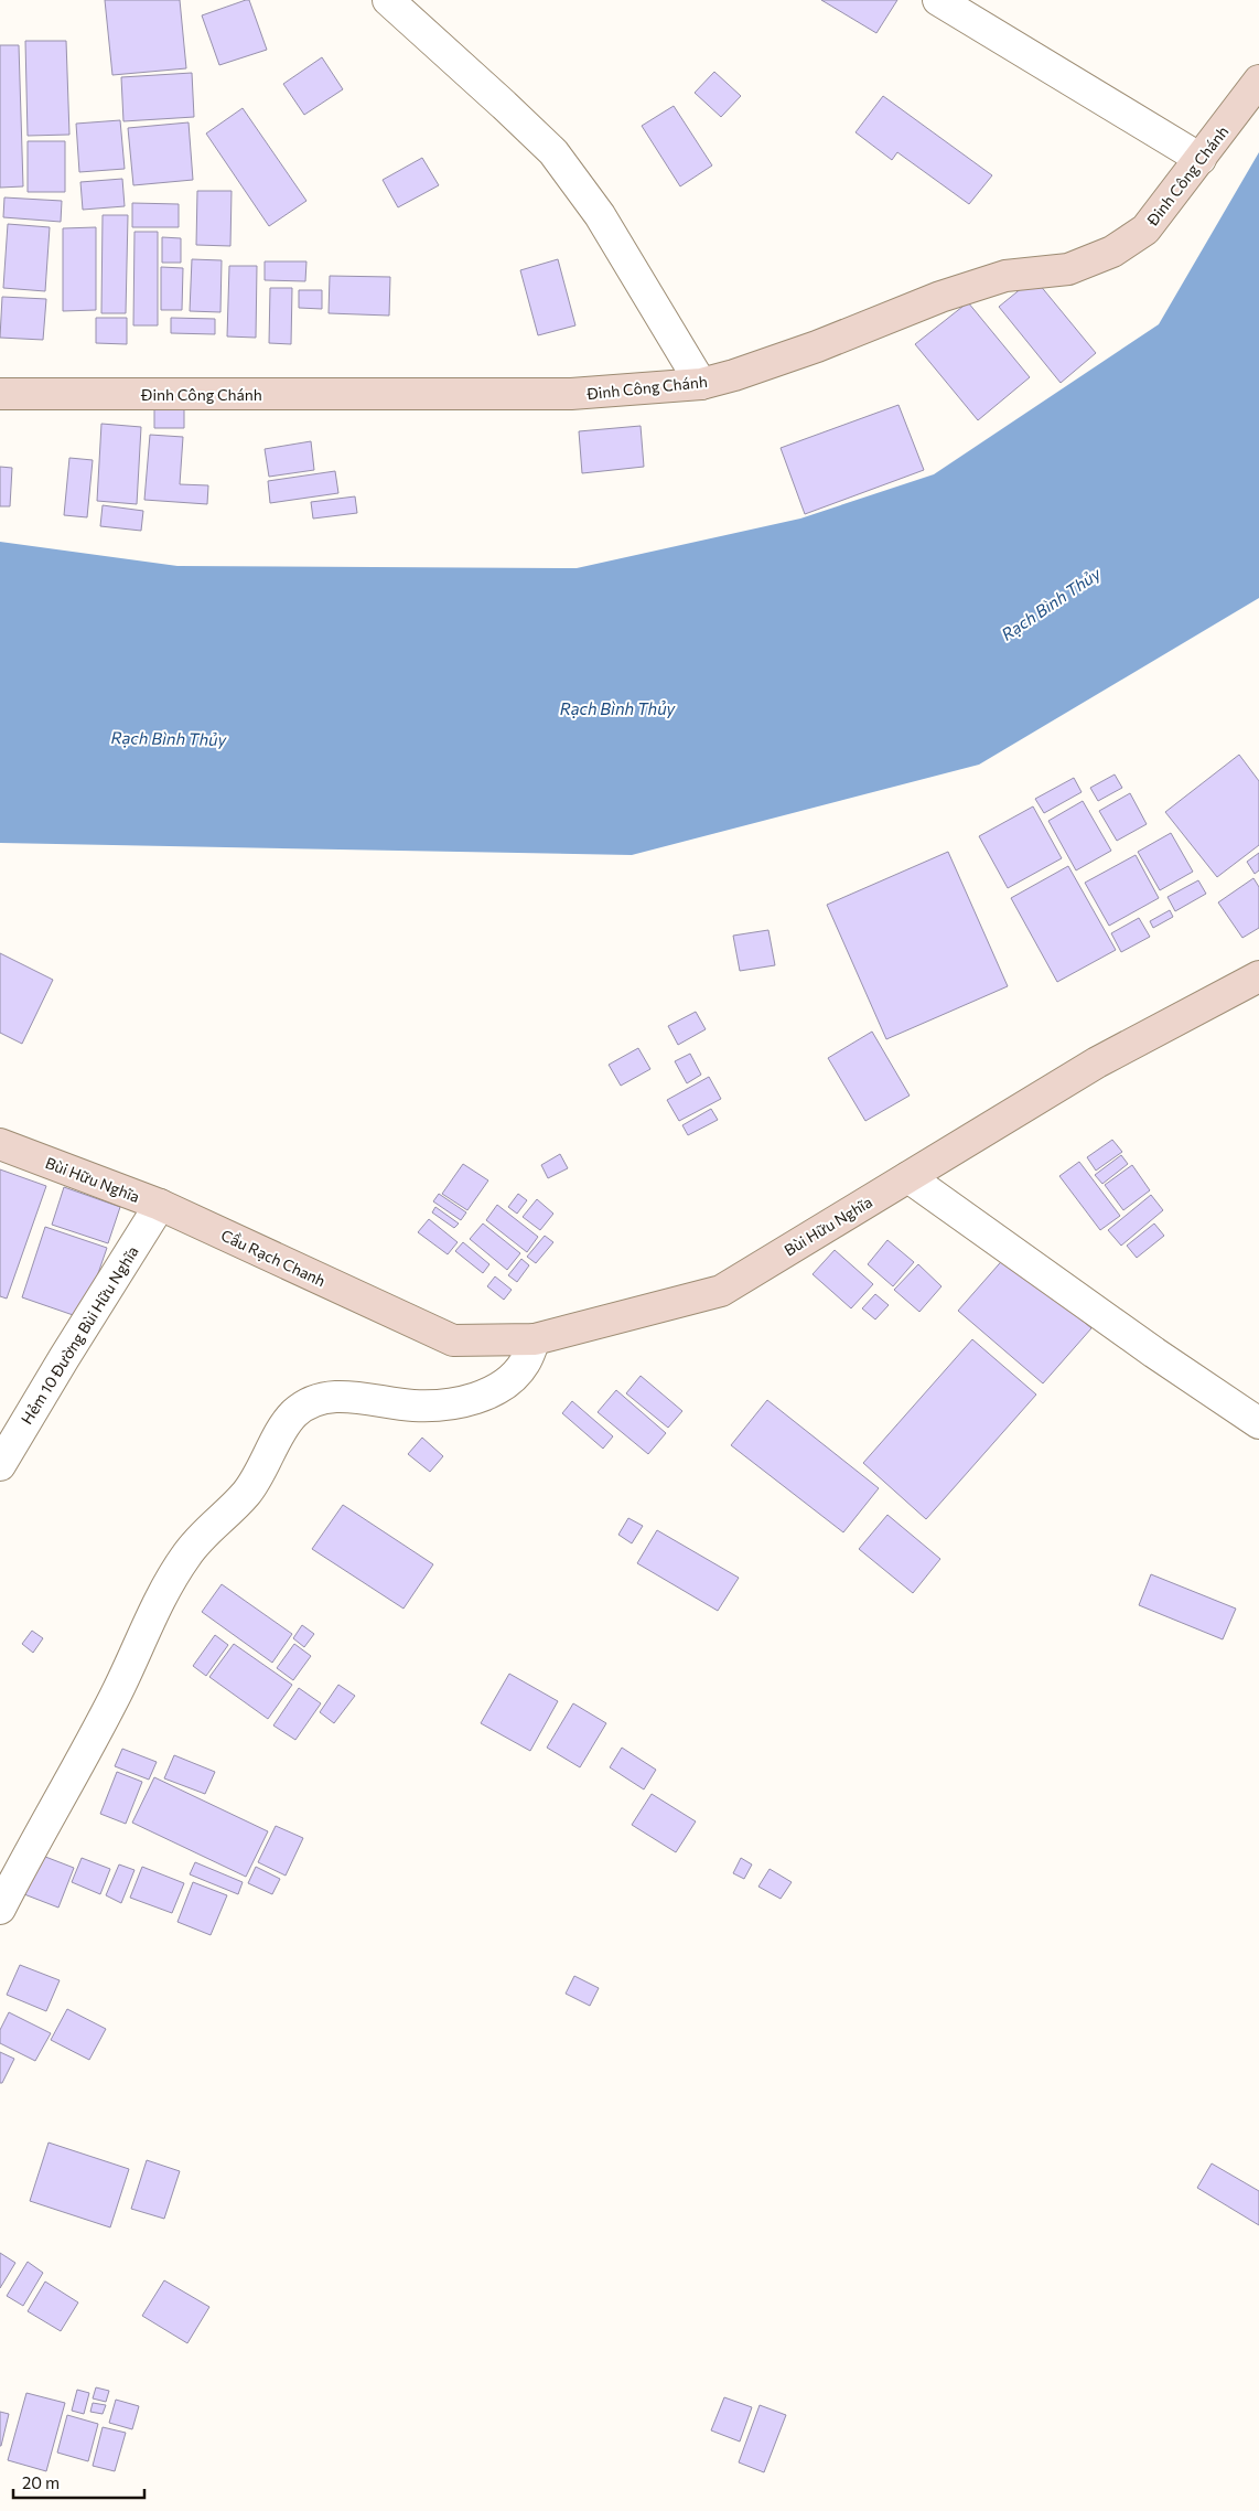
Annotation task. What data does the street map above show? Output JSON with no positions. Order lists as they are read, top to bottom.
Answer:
{
  "streets": {
    "main road": ["Đinh Công Chánh", "Bùi Hữu Nghĩa", "Cầu Rạch Chanh"],
    "street": ["Hẻm 10 Đường Bùi Hữu Nghĩa"]
  },
  "crossings": [
    ["Bùi Hữu Nghĩa", "Cầu Rạch Chanh"],
    ["Bùi Hữu Nghĩa", "Hẻm 10 Đường Bùi Hữu Nghĩa"],
    ["Cầu Rạch Chanh", "Hẻm 10 Đường Bùi Hữu Nghĩa"]
  ],
  "water": ["Rạch Bình Thủy"],
  "scale_bar": "20 m"
}
